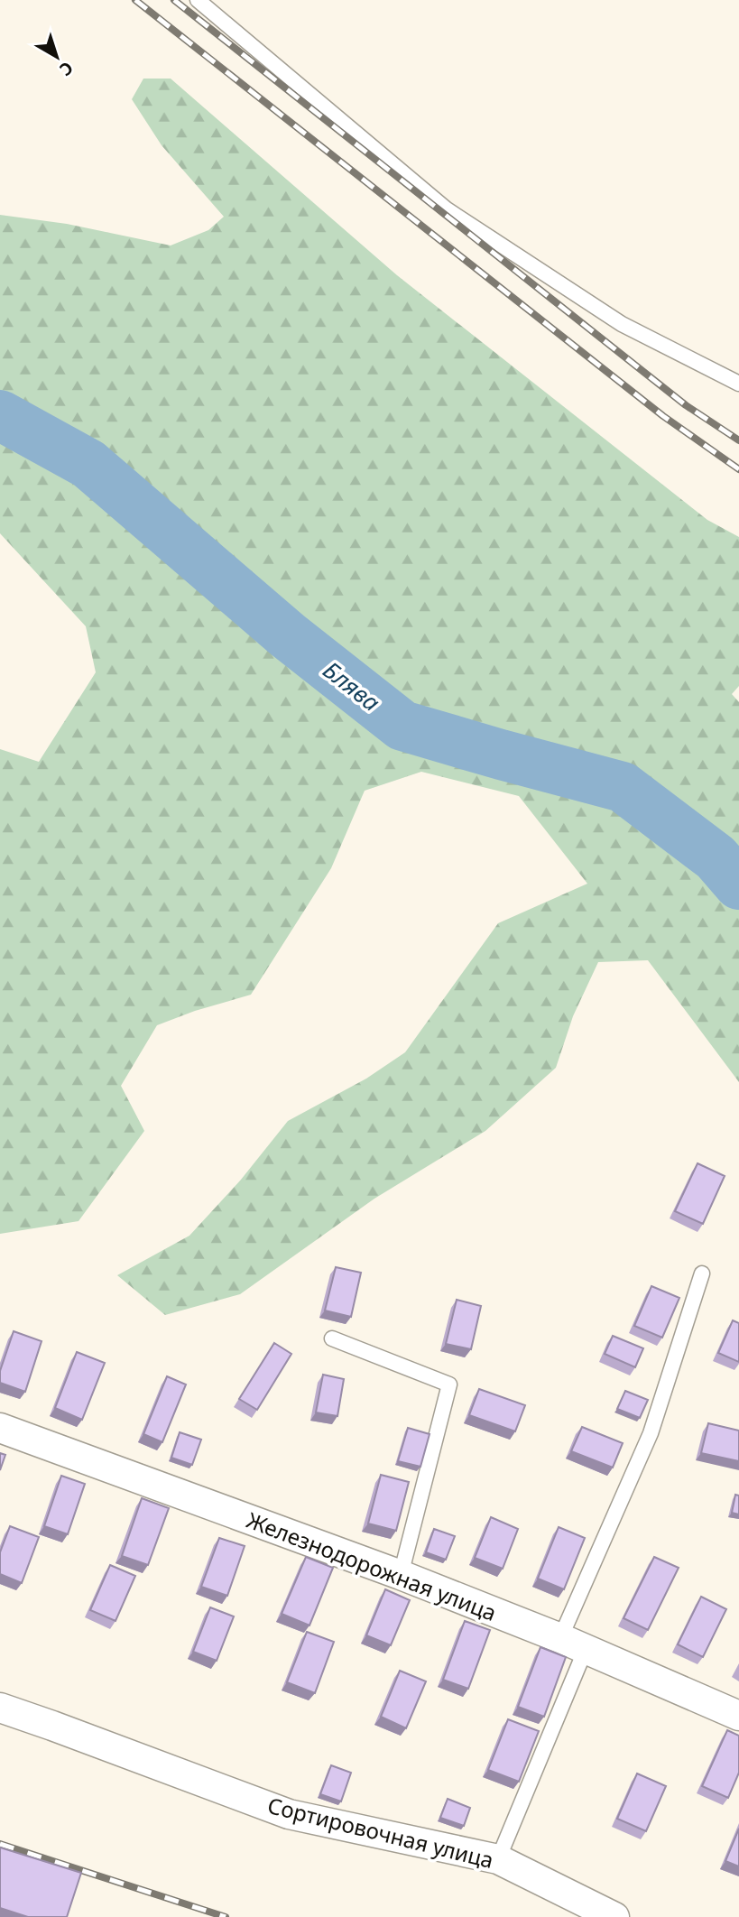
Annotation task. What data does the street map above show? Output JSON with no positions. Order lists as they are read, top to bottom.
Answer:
{
  "streets": {
    "street": ["Железнодорожная улица", "Сортировочная улица"]
  },
  "water": ["Блява"],
  "north": "bottom right"
}
